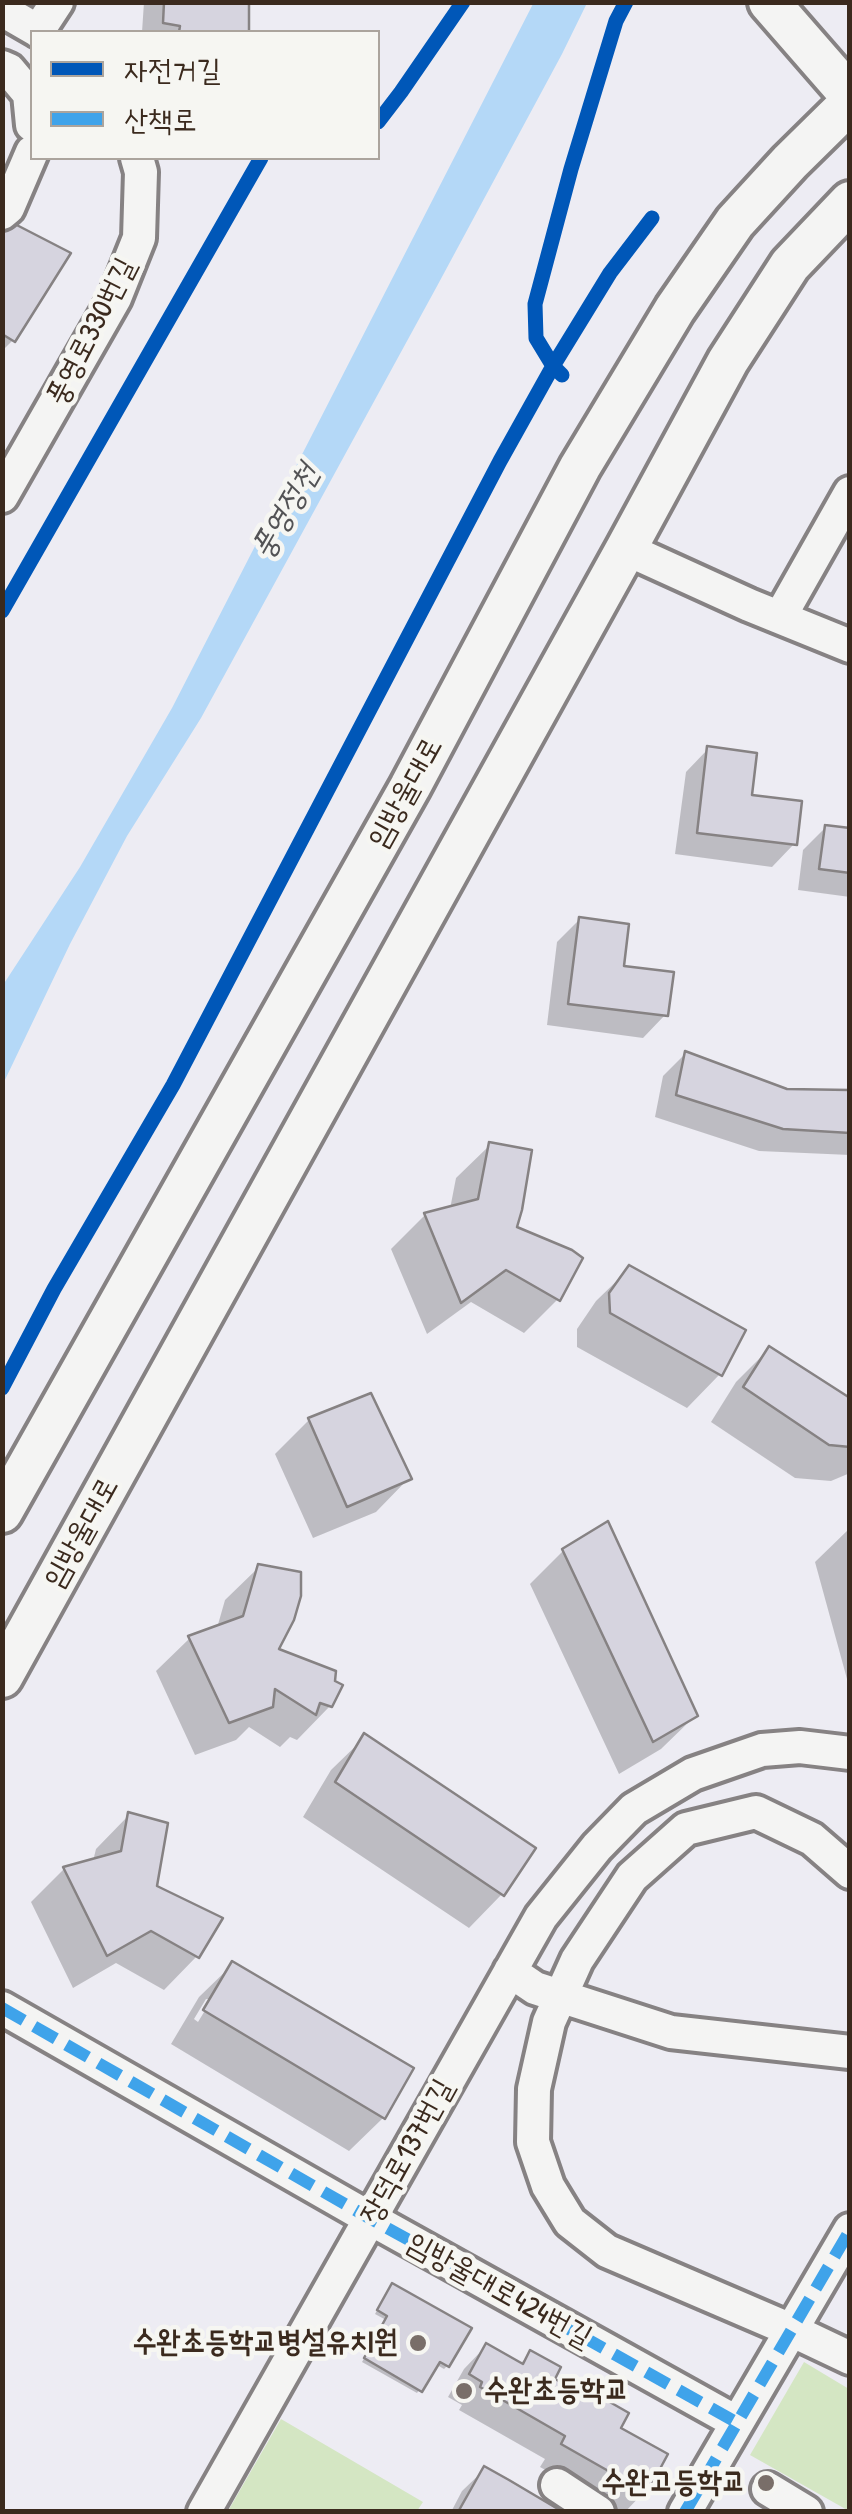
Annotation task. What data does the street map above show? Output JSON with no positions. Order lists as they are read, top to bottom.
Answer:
{
  "streets": {
    "main road": ["임방울대로"],
    "street": ["풍영로330번길", "장덕로137번길", "임방울대로424번길"]
  },
  "crossings": [
    ["장덕로137번길", "임방울대로424번길"]
  ],
  "water": ["풍영정천"],
  "places": ["수완초등학교병설유치원", "수완초등학교", "수완고등학교"],
  "legend": ["자전거길", "산책로"]
}
